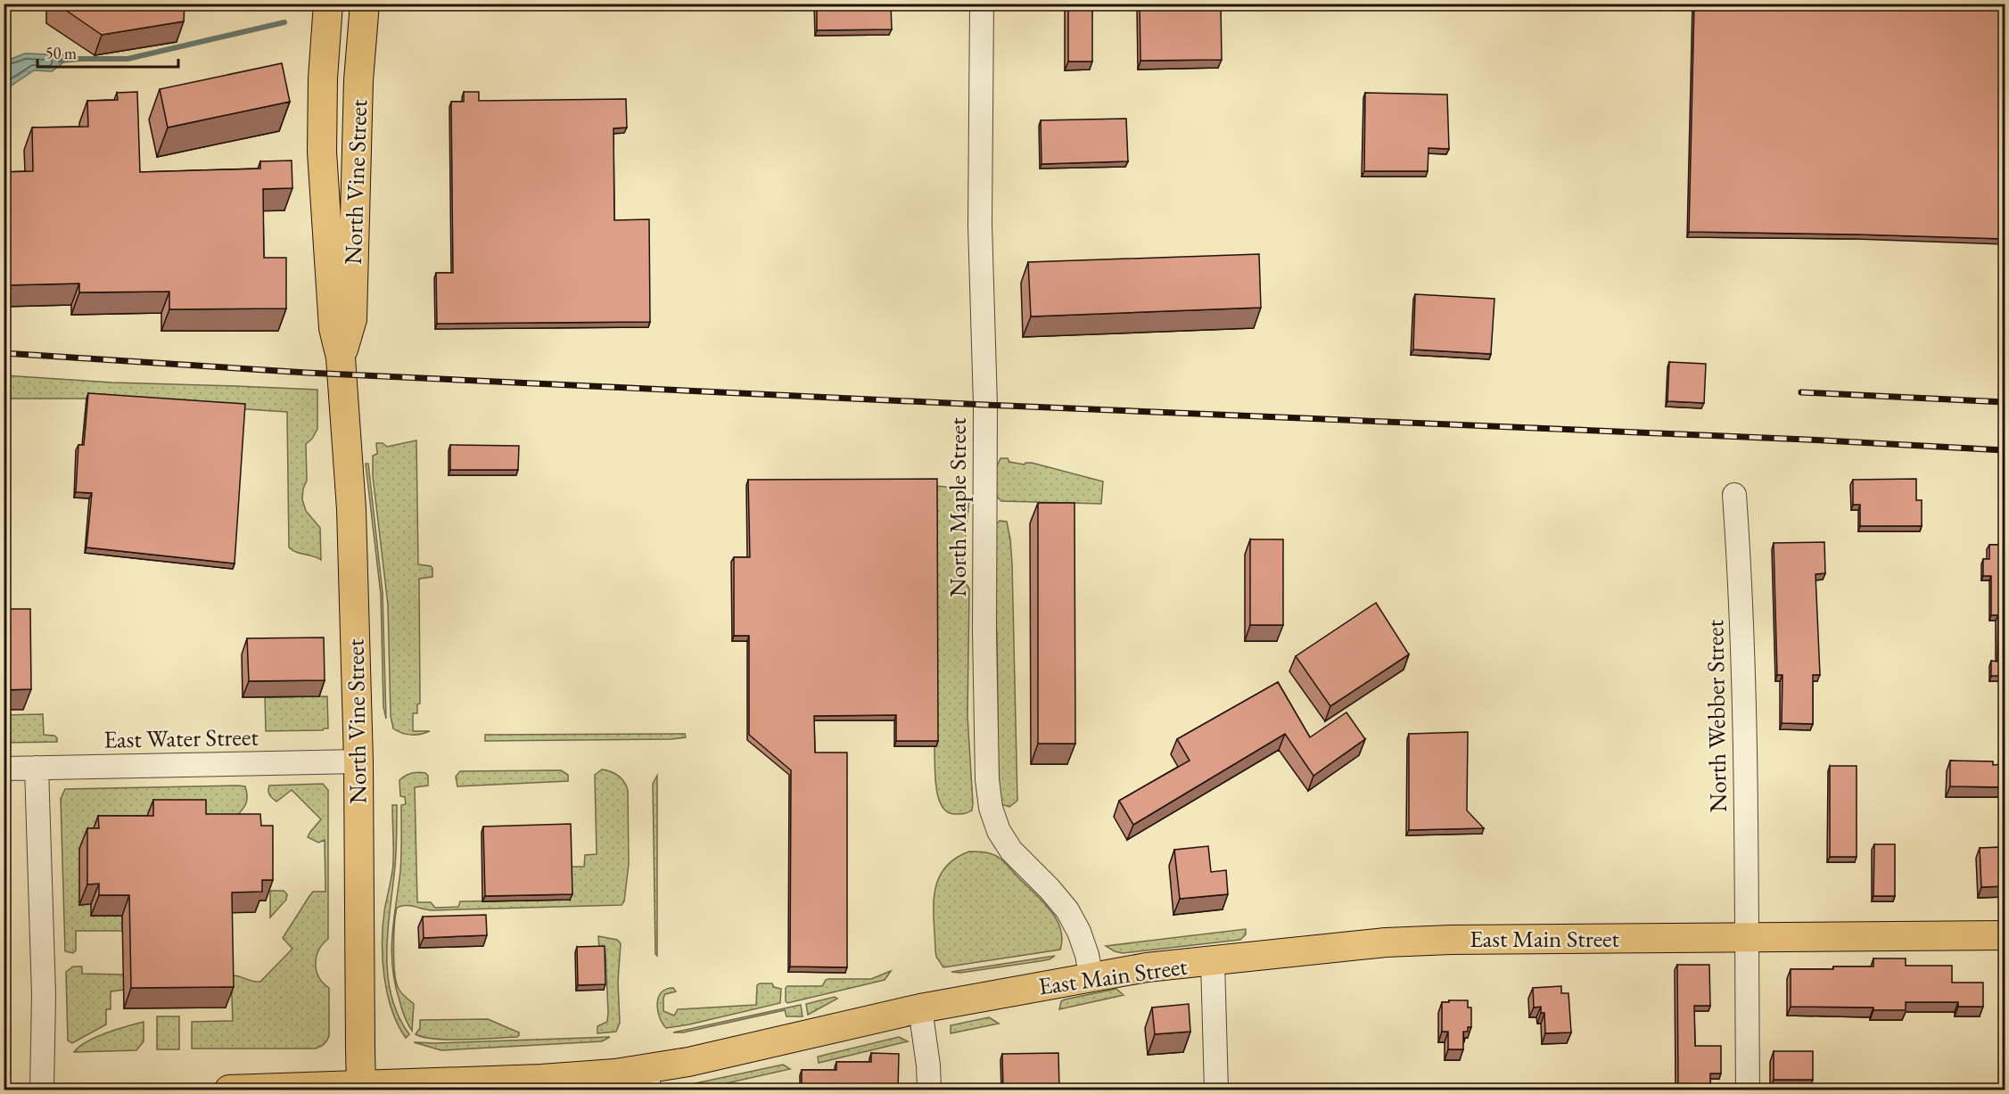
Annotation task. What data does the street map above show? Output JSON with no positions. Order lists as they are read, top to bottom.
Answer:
{
  "streets": {
    "main road": ["North Vine Street", "East Main Street"],
    "street": ["North Maple Street", "North Webber Street", "East Water Street"]
  },
  "crossings": [
    ["North Vine Street", "East Water Street"],
    ["North Vine Street", "East Main Street"],
    ["North Maple Street", "East Main Street"],
    ["North Webber Street", "East Main Street"]
  ],
  "scale_bar": "50 m"
}
